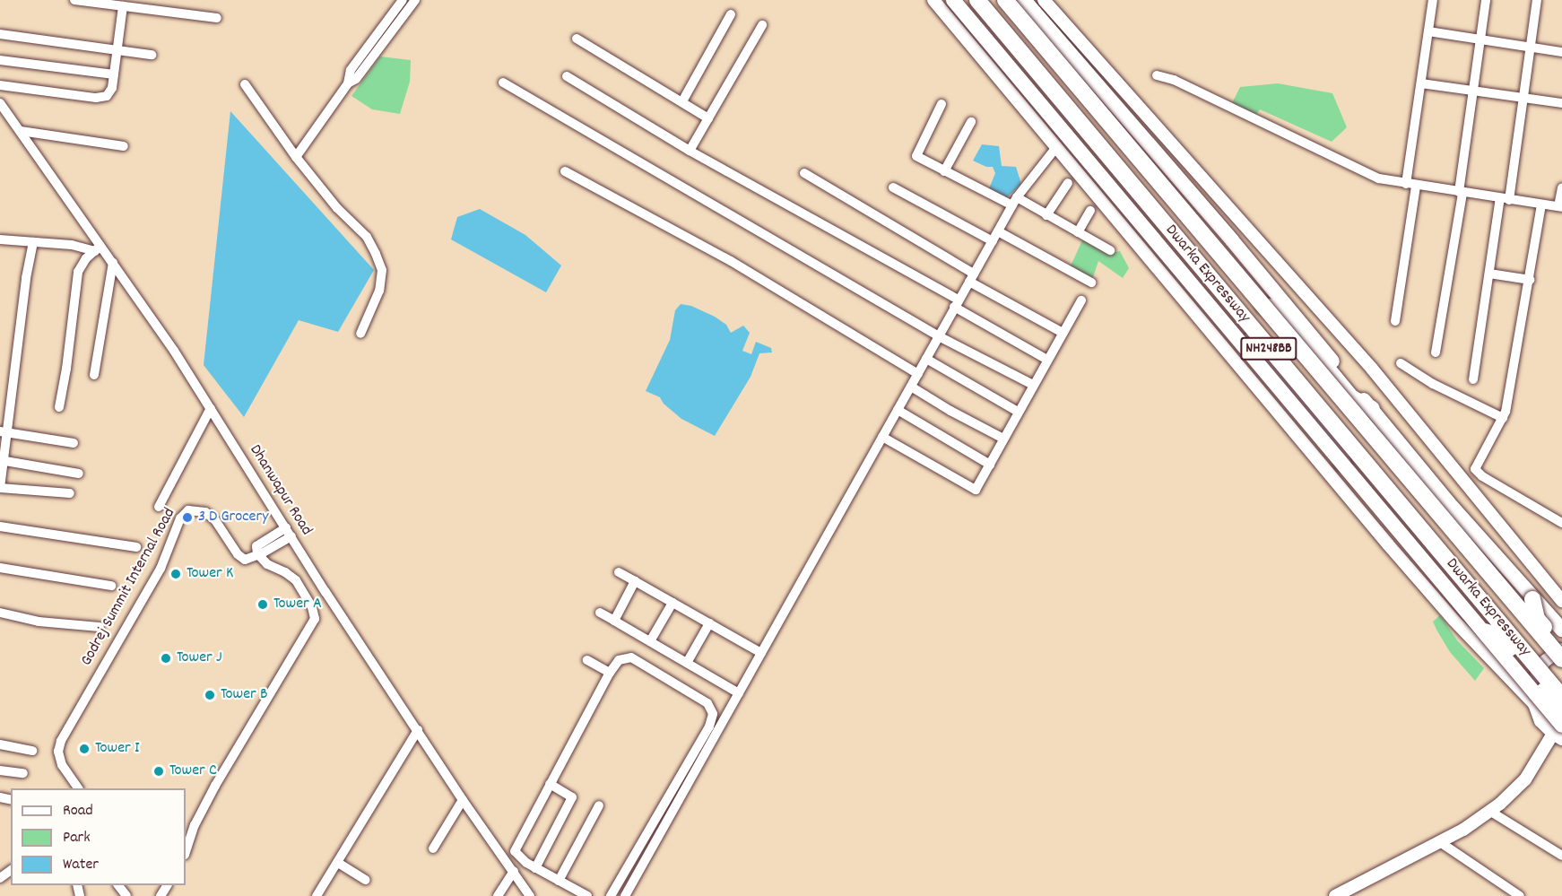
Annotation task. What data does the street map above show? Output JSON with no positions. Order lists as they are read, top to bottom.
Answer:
{
  "streets": {
    "highway": ["Dwarka Expressway", "NH248BB"],
    "street": ["Dhanwapur Road", "Godrej Summit Internal Road"]
  },
  "places": [
    "3 D Grocery",
    "Tower K",
    "Tower A",
    "Tower J",
    "Tower B",
    "Tower I",
    "Tower C"
  ],
  "legend": ["Road", "Park", "Water"]
}
